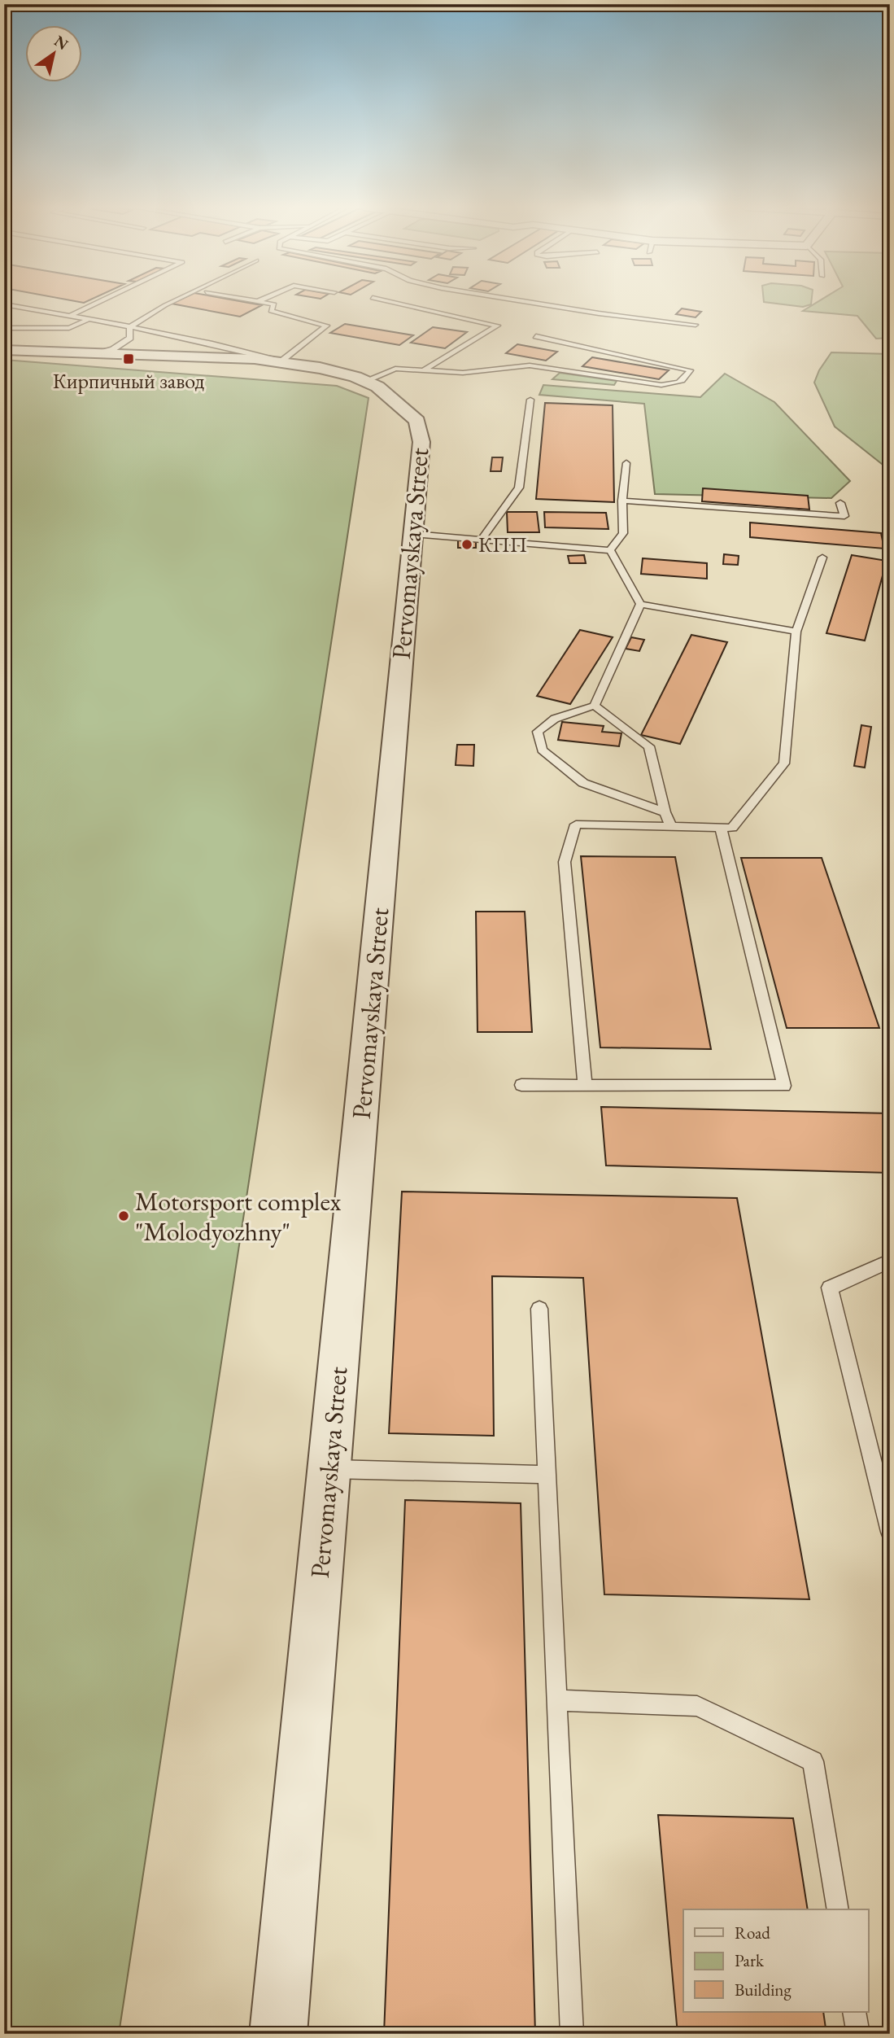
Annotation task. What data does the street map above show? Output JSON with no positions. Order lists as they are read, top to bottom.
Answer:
{
  "streets": {
    "street": ["Pervomayskaya Street"]
  },
  "places": {
    "transit": ["Кирпичный завод"],
    "other": ["КПП", "Motorsport complex \"Molodyozhny\""]
  },
  "legend": ["Road", "Park", "Building"],
  "north": "top right"
}
